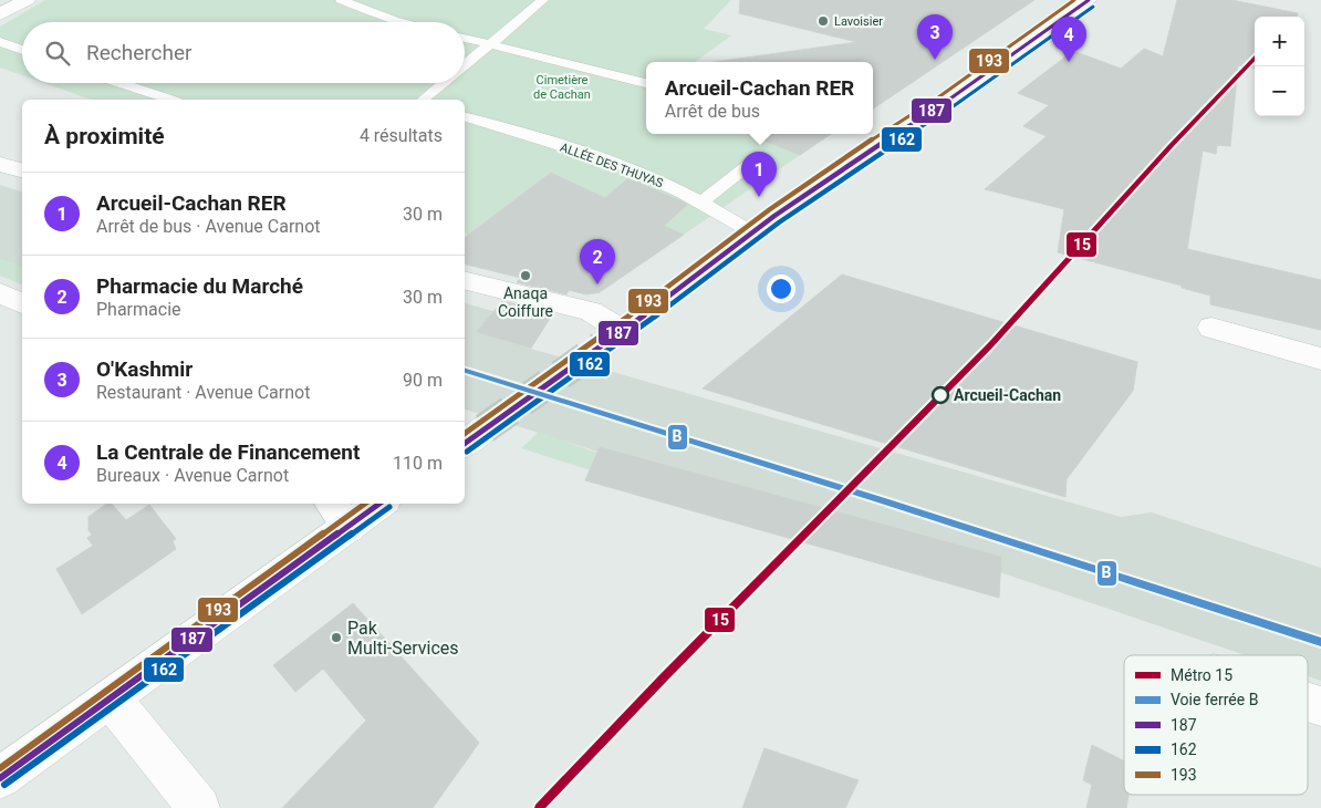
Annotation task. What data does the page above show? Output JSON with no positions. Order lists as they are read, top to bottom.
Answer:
{
  "streets": {
    "lane": ["ALLÉE DES THUYAS"]
  },
  "parks": ["Cimetière de Cachan"],
  "places": [
    "Lavoisier",
    "Anaqa Coiffure",
    "Arcueil-Cachan",
    "Pak Multi-Services"
  ],
  "lines": [
    "transit line 187",
    "transit line 193",
    "transit line 162",
    "metro line 15",
    "rail line B"
  ],
  "legend": [
    "Métro 15",
    "Voie ferrée B",
    "187",
    "162",
    "193"
  ],
  "page": {
    "pins": [
      "3",
      "4",
      "1",
      "2"
    ],
    "map_buttons": ["+", "−"],
    "search": "Rechercher",
    "popup": ["Arcueil-Cachan RER", "Arrêt de bus"],
    "heading": ["À proximité", "4 résultats"],
    "list": [
      {
        "mark": "1",
        "name": "Arcueil-Cachan RER",
        "note": "Arrêt de bus · Avenue Carnot",
        "value": "30 m"
      },
      {
        "mark": "2",
        "name": "Pharmacie du Marché",
        "note": "Pharmacie",
        "value": "30 m"
      },
      {
        "mark": "3",
        "name": "O'Kashmir",
        "note": "Restaurant · Avenue Carnot",
        "value": "90 m"
      },
      {
        "mark": "4",
        "name": "La Centrale de Financement",
        "note": "Bureaux · Avenue Carnot",
        "value": "110 m"
      }
    ]
  }
}
